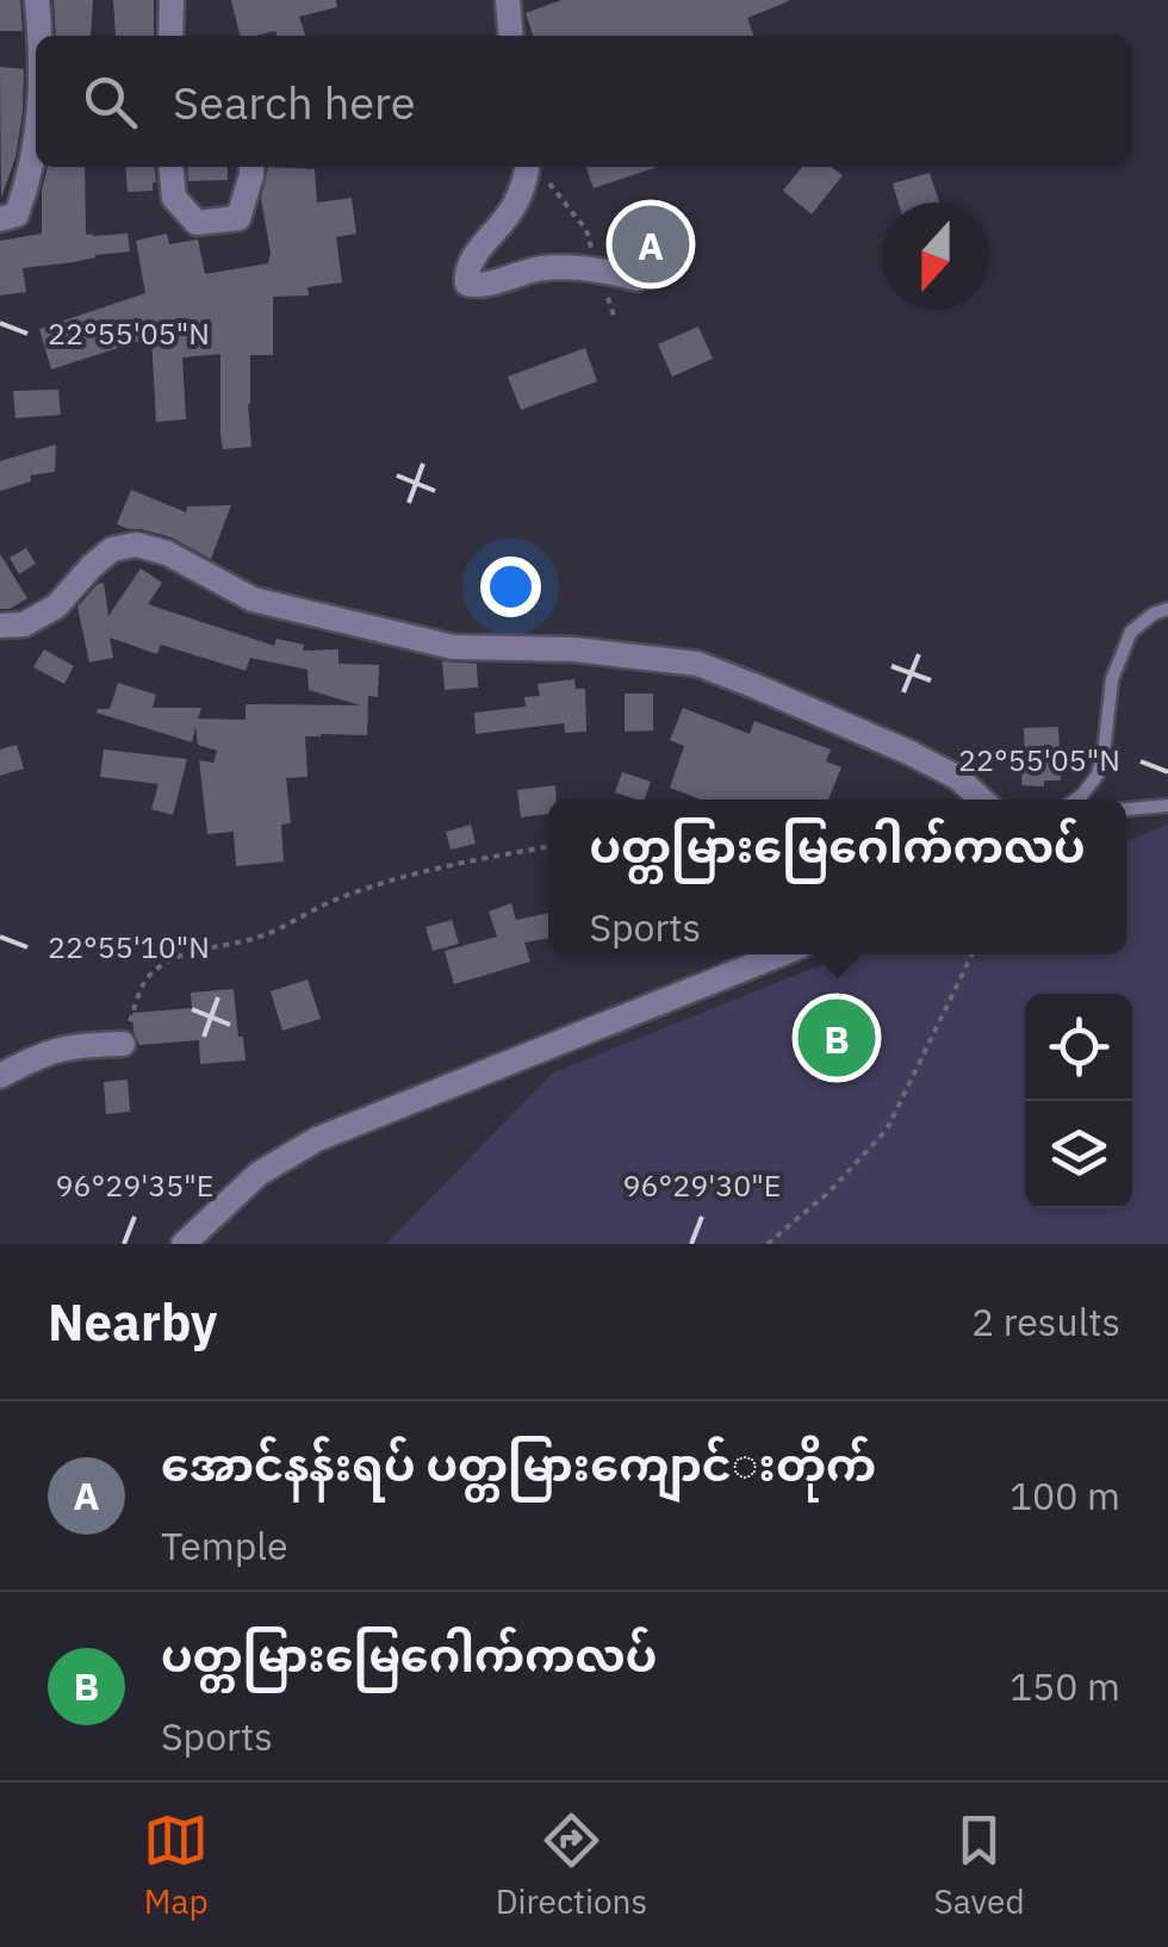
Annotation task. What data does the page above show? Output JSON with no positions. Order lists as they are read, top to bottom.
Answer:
{
  "north": "bottom",
  "page": {
    "search": "Search here",
    "pins": ["A", "B"],
    "popup": ["ပတ္တမြားမြေဂေါက်ကလပ်", "Sports"],
    "heading": ["Nearby", "2 results"],
    "list": [
      {
        "mark": "A",
        "name": "အောင်နန်းရပ် ပတ္တမြား‌ကျောင်‌းတိုက်",
        "note": "Temple",
        "value": "100 m"
      },
      {
        "mark": "B",
        "name": "ပတ္တမြားမြေဂေါက်ကလပ်",
        "note": "Sports",
        "value": "150 m"
      }
    ],
    "nav": ["Map", "Directions", "Saved"]
  },
  "coordinates": [
    "22°55'05\"N",
    "22°55'10\"N",
    "96°29'35\"E",
    "96°29'30\"E"
  ]
}
